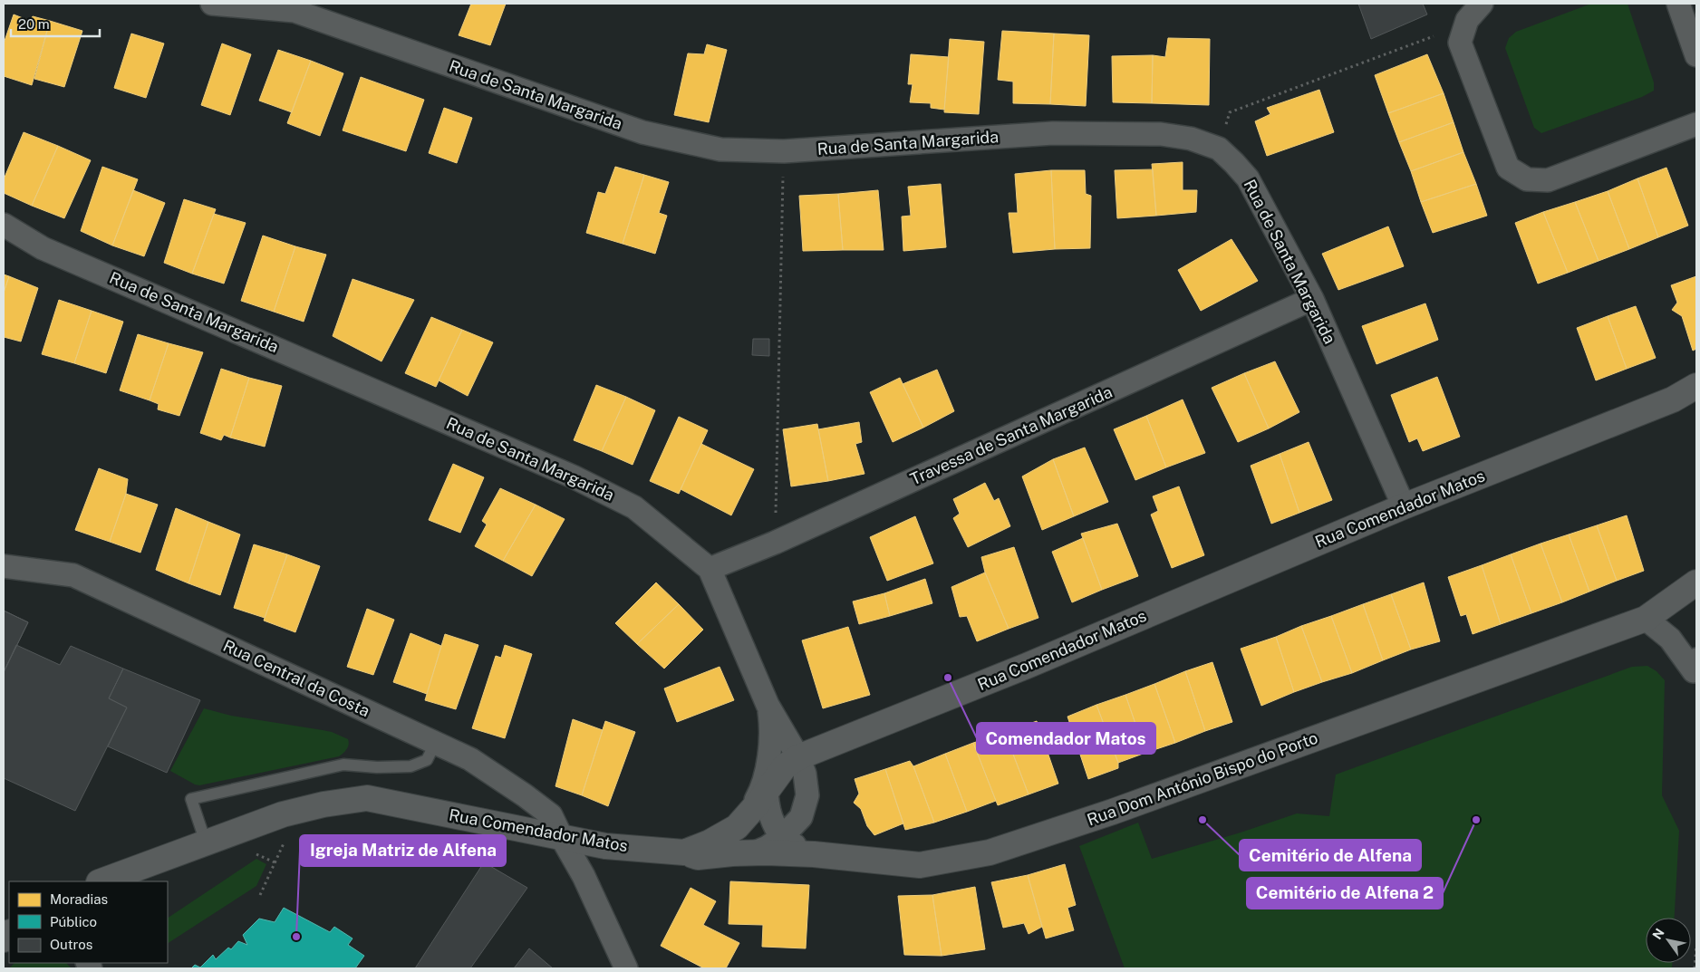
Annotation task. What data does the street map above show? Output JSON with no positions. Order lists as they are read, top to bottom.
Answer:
{
  "streets": {
    "street": [
      "Rua de Santa Margarida",
      "Travessa de Santa Margarida",
      "Rua Comendador Matos",
      "Rua Central da Costa",
      "Rua Dom António Bispo do Porto"
    ]
  },
  "crossings": [
    ["Rua de Santa Margarida", "Travessa de Santa Margarida"],
    ["Rua de Santa Margarida", "Rua Comendador Matos"],
    ["Rua de Santa Margarida", "Rua Dom António Bispo do Porto"],
    ["Rua Comendador Matos", "Rua Central da Costa"],
    ["Rua Comendador Matos", "Rua Dom António Bispo do Porto"]
  ],
  "places": [
    "Comendador Matos",
    "Cemitério de Alfena",
    "Cemitério de Alfena 2",
    "Igreja Matriz de Alfena"
  ],
  "legend": ["Moradias", "Público", "Outros"],
  "scale_bar": "20 m",
  "north": "top left"
}
